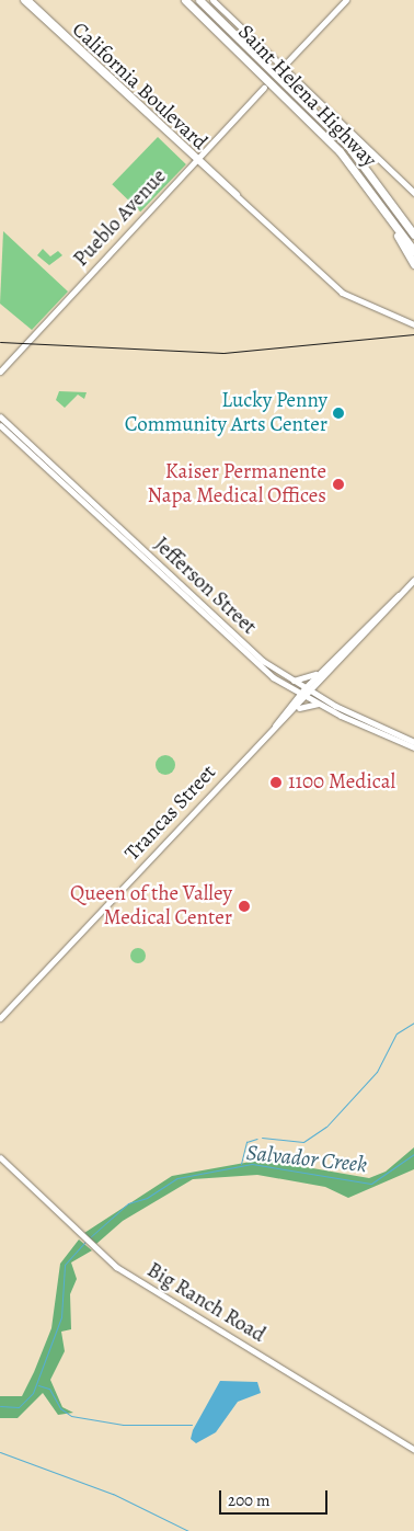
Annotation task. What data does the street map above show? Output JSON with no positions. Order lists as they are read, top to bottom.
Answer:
{
  "streets": {
    "highway": ["Saint Helena Highway"],
    "street": [
      "California Boulevard",
      "Pueblo Avenue",
      "Jefferson Street",
      "Trancas Street",
      "Big Ranch Road"
    ]
  },
  "crossings": [
    ["California Boulevard", "Pueblo Avenue"],
    ["Jefferson Street", "Trancas Street"]
  ],
  "water": ["Salvador Creek"],
  "places": [
    "Lucky Penny Community Arts Center",
    "Kaiser Permanente Napa Medical Offices",
    "1100 Medical",
    "Queen of the Valley Medical Center"
  ],
  "scale_bar": "200 m"
}
